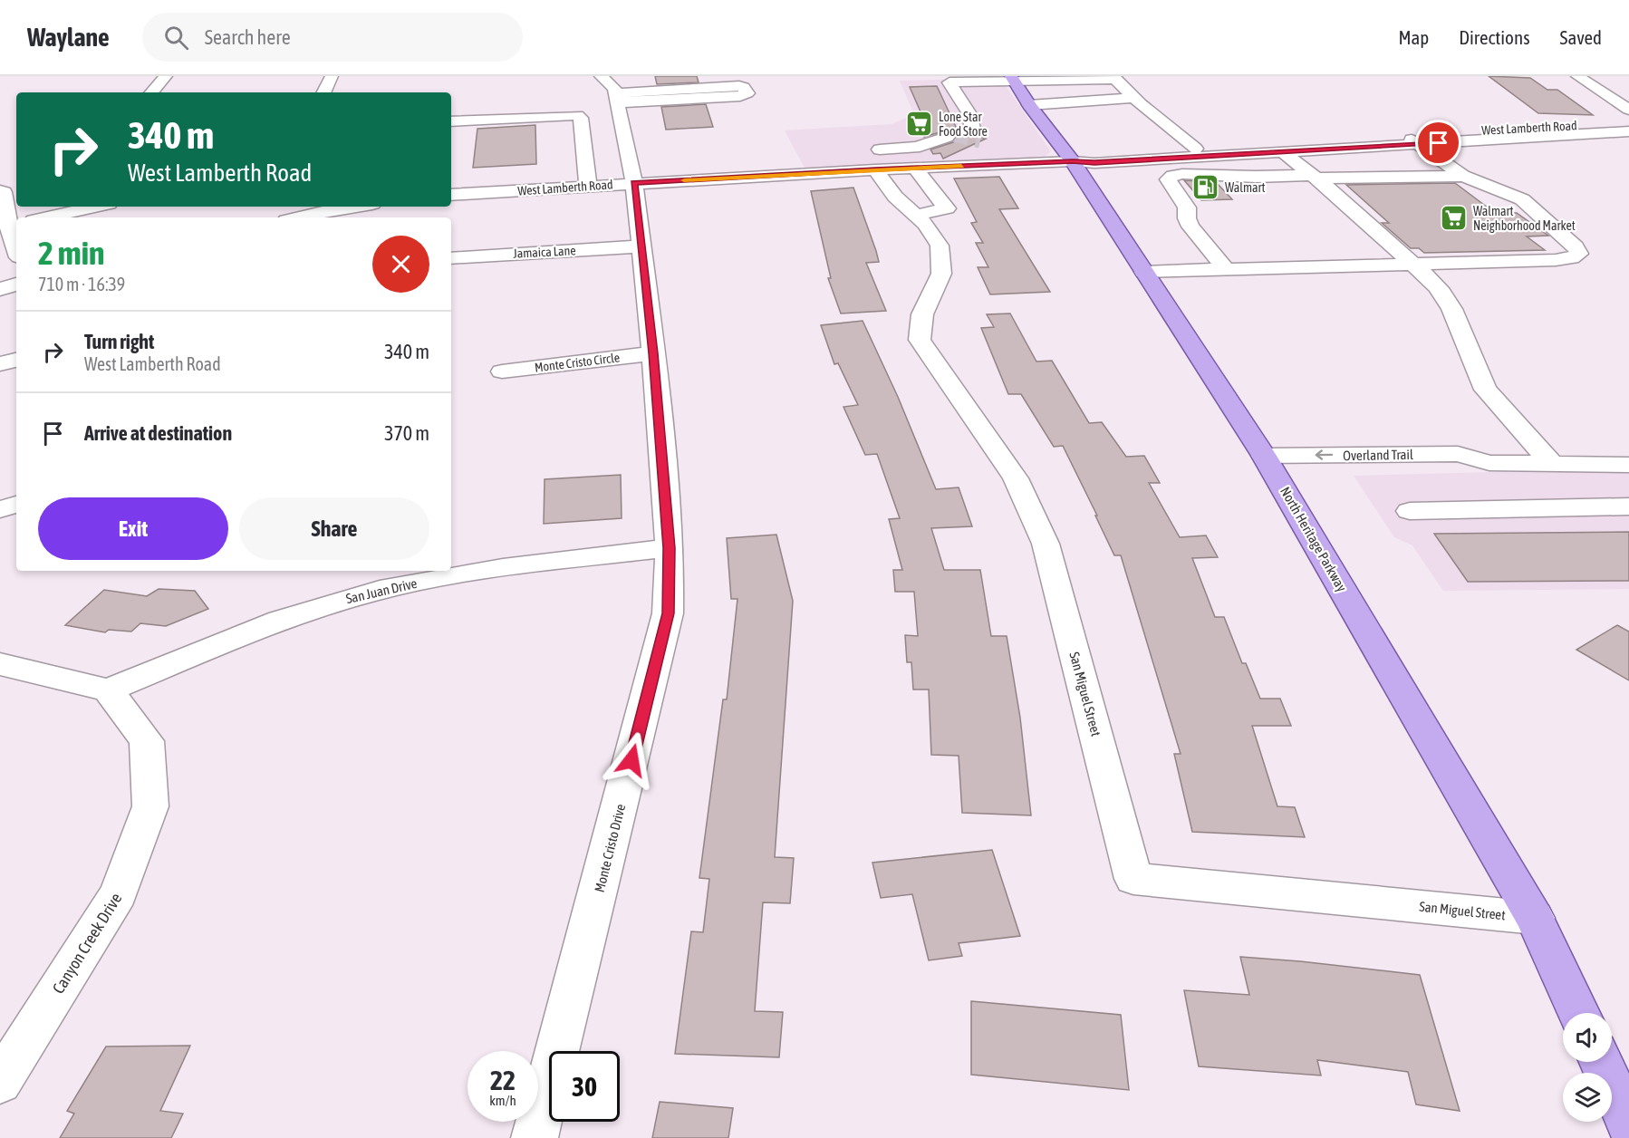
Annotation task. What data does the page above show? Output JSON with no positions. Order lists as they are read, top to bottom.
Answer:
{
  "streets": {
    "main road": ["North Heritage Parkway"],
    "street": [
      "West Lamberth Road",
      "Jamaica Lane",
      "Monte Cristo Circle",
      "Overland Trail",
      "San Juan Drive",
      "San Miguel Street",
      "Monte Cristo Drive",
      "Canyon Creek Drive"
    ]
  },
  "crossings": [
    ["West Lamberth Road", "North Heritage Parkway"],
    ["West Lamberth Road", "San Miguel Street"],
    ["West Lamberth Road", "Monte Cristo Drive"],
    ["Jamaica Lane", "Monte Cristo Drive"],
    ["Monte Cristo Circle", "Monte Cristo Drive"],
    ["Overland Trail", "North Heritage Parkway"],
    ["North Heritage Parkway", "San Miguel Street"],
    ["San Juan Drive", "Monte Cristo Drive"],
    ["San Juan Drive", "Canyon Creek Drive"]
  ],
  "places": {
    "supermarket": ["Lone Star Food Store", "Walmart Neighborhood Market"],
    "fuel station": ["Walmart"]
  },
  "page": {
    "header": "Waylane",
    "search": "Search here",
    "nav": ["Map", "Directions", "Saved"],
    "turn": ["340 m", "West Lamberth Road"],
    "heading": ["2 min", "710 m · 16:39"],
    "list": [
      {
        "name": "Turn right",
        "note": "West Lamberth Road",
        "value": "340 m"
      },
      {
        "name": "Arrive at destination",
        "value": "370 m"
      }
    ],
    "buttons": ["Exit", "Share"],
    "speed": "22 km/h",
    "limit": "30"
  }
}
